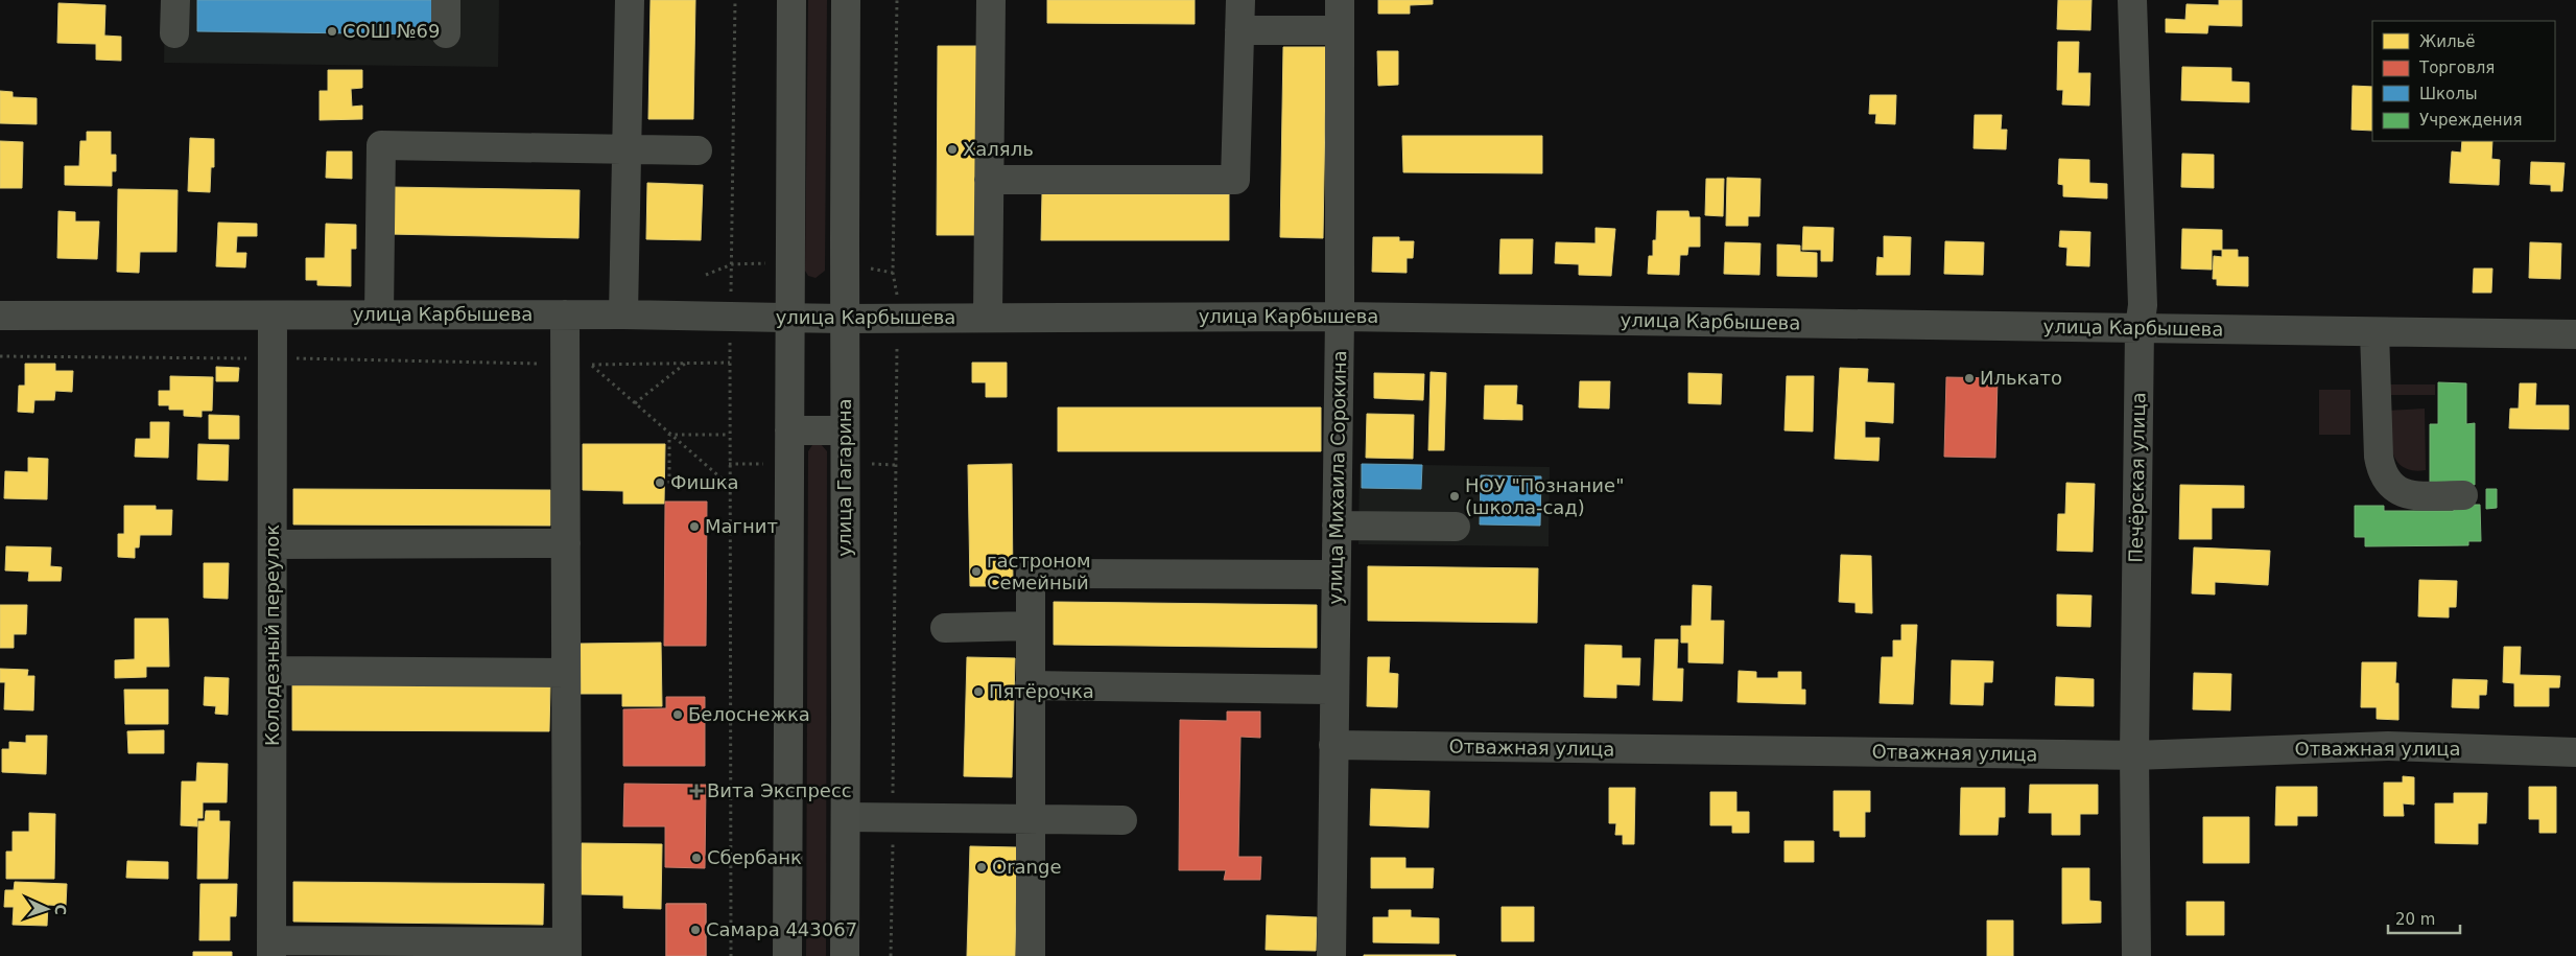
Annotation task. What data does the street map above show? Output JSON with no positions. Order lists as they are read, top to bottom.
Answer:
{
  "streets": {
    "main road": ["улица Гагарина"],
    "street": [
      "улица Карбышева",
      "улица Михаила Сорокина",
      "Печёрская улица",
      "Колодезный переулок",
      "Отважная улица"
    ]
  },
  "crossings": [
    ["улица Карбышева", "улица Гагарина"],
    ["улица Карбышева", "улица Михаила Сорокина"],
    ["улица Карбышева", "Печёрская улица"],
    ["улица Карбышева", "Колодезный переулок"],
    ["улица Михаила Сорокина", "Отважная улица"],
    ["Печёрская улица", "Отважная улица"]
  ],
  "places": {
    "other": [
      "СОШ №69",
      "Халяль",
      "Илькато",
      "Фишка",
      "НОУ \"Познание\" (школа-сад)",
      "Магнит",
      "гастроном Семейный",
      "Пятёрочка",
      "Белоснежка",
      "Сбербанк",
      "Orange",
      "Самара 443067"
    ],
    "health": ["Вита Экспресс"]
  },
  "legend": [
    "Жильё",
    "Торговля",
    "Школы",
    "Учреждения"
  ],
  "scale_bar": "20 m",
  "north": "right"
}
